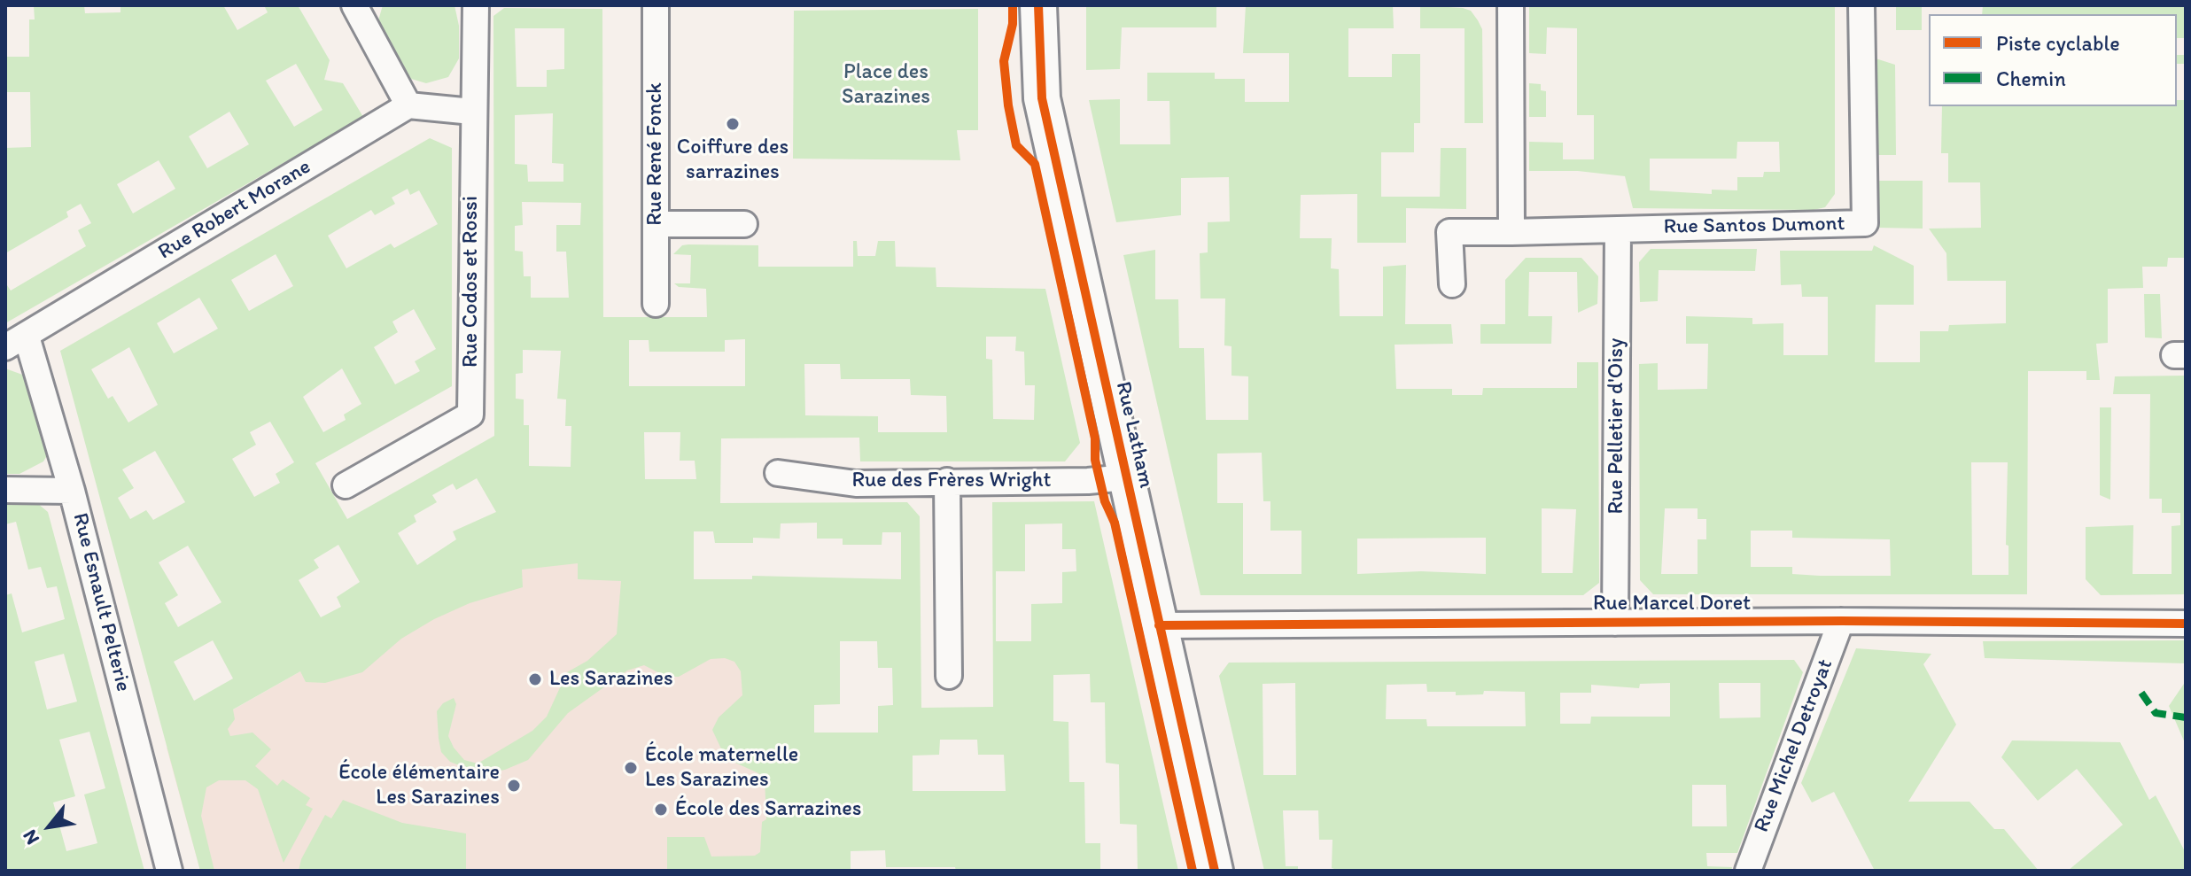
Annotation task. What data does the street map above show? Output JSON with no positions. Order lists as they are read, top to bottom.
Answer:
{
  "streets": {
    "street": [
      "Rue René Fonck",
      "Rue Robert Morane",
      "Rue Santos Dumont",
      "Rue Codos et Rossi",
      "Rue Pelletier d'Oisy",
      "Rue Latham",
      "Rue des Frères Wright",
      "Rue Esnault Pelterie",
      "Rue Marcel Doret",
      "Rue Michel Detroyat"
    ]
  },
  "crossings": [
    ["Rue Robert Morane", "Rue Esnault Pelterie"],
    ["Rue Santos Dumont", "Rue Pelletier d'Oisy"],
    ["Rue Pelletier d'Oisy", "Rue Marcel Doret"],
    ["Rue Latham", "Rue des Frères Wright"],
    ["Rue Latham", "Rue Marcel Doret"],
    ["Rue Marcel Doret", "Rue Michel Detroyat"]
  ],
  "parks": ["Place des Sarazines"],
  "places": [
    "Coiffure des sarrazines",
    "Les Sarazines",
    "École maternelle Les Sarazines",
    "École élémentaire Les Sarazines",
    "École des Sarrazines"
  ],
  "legend": ["Piste cyclable", "Chemin"],
  "north": "bottom left"
}
